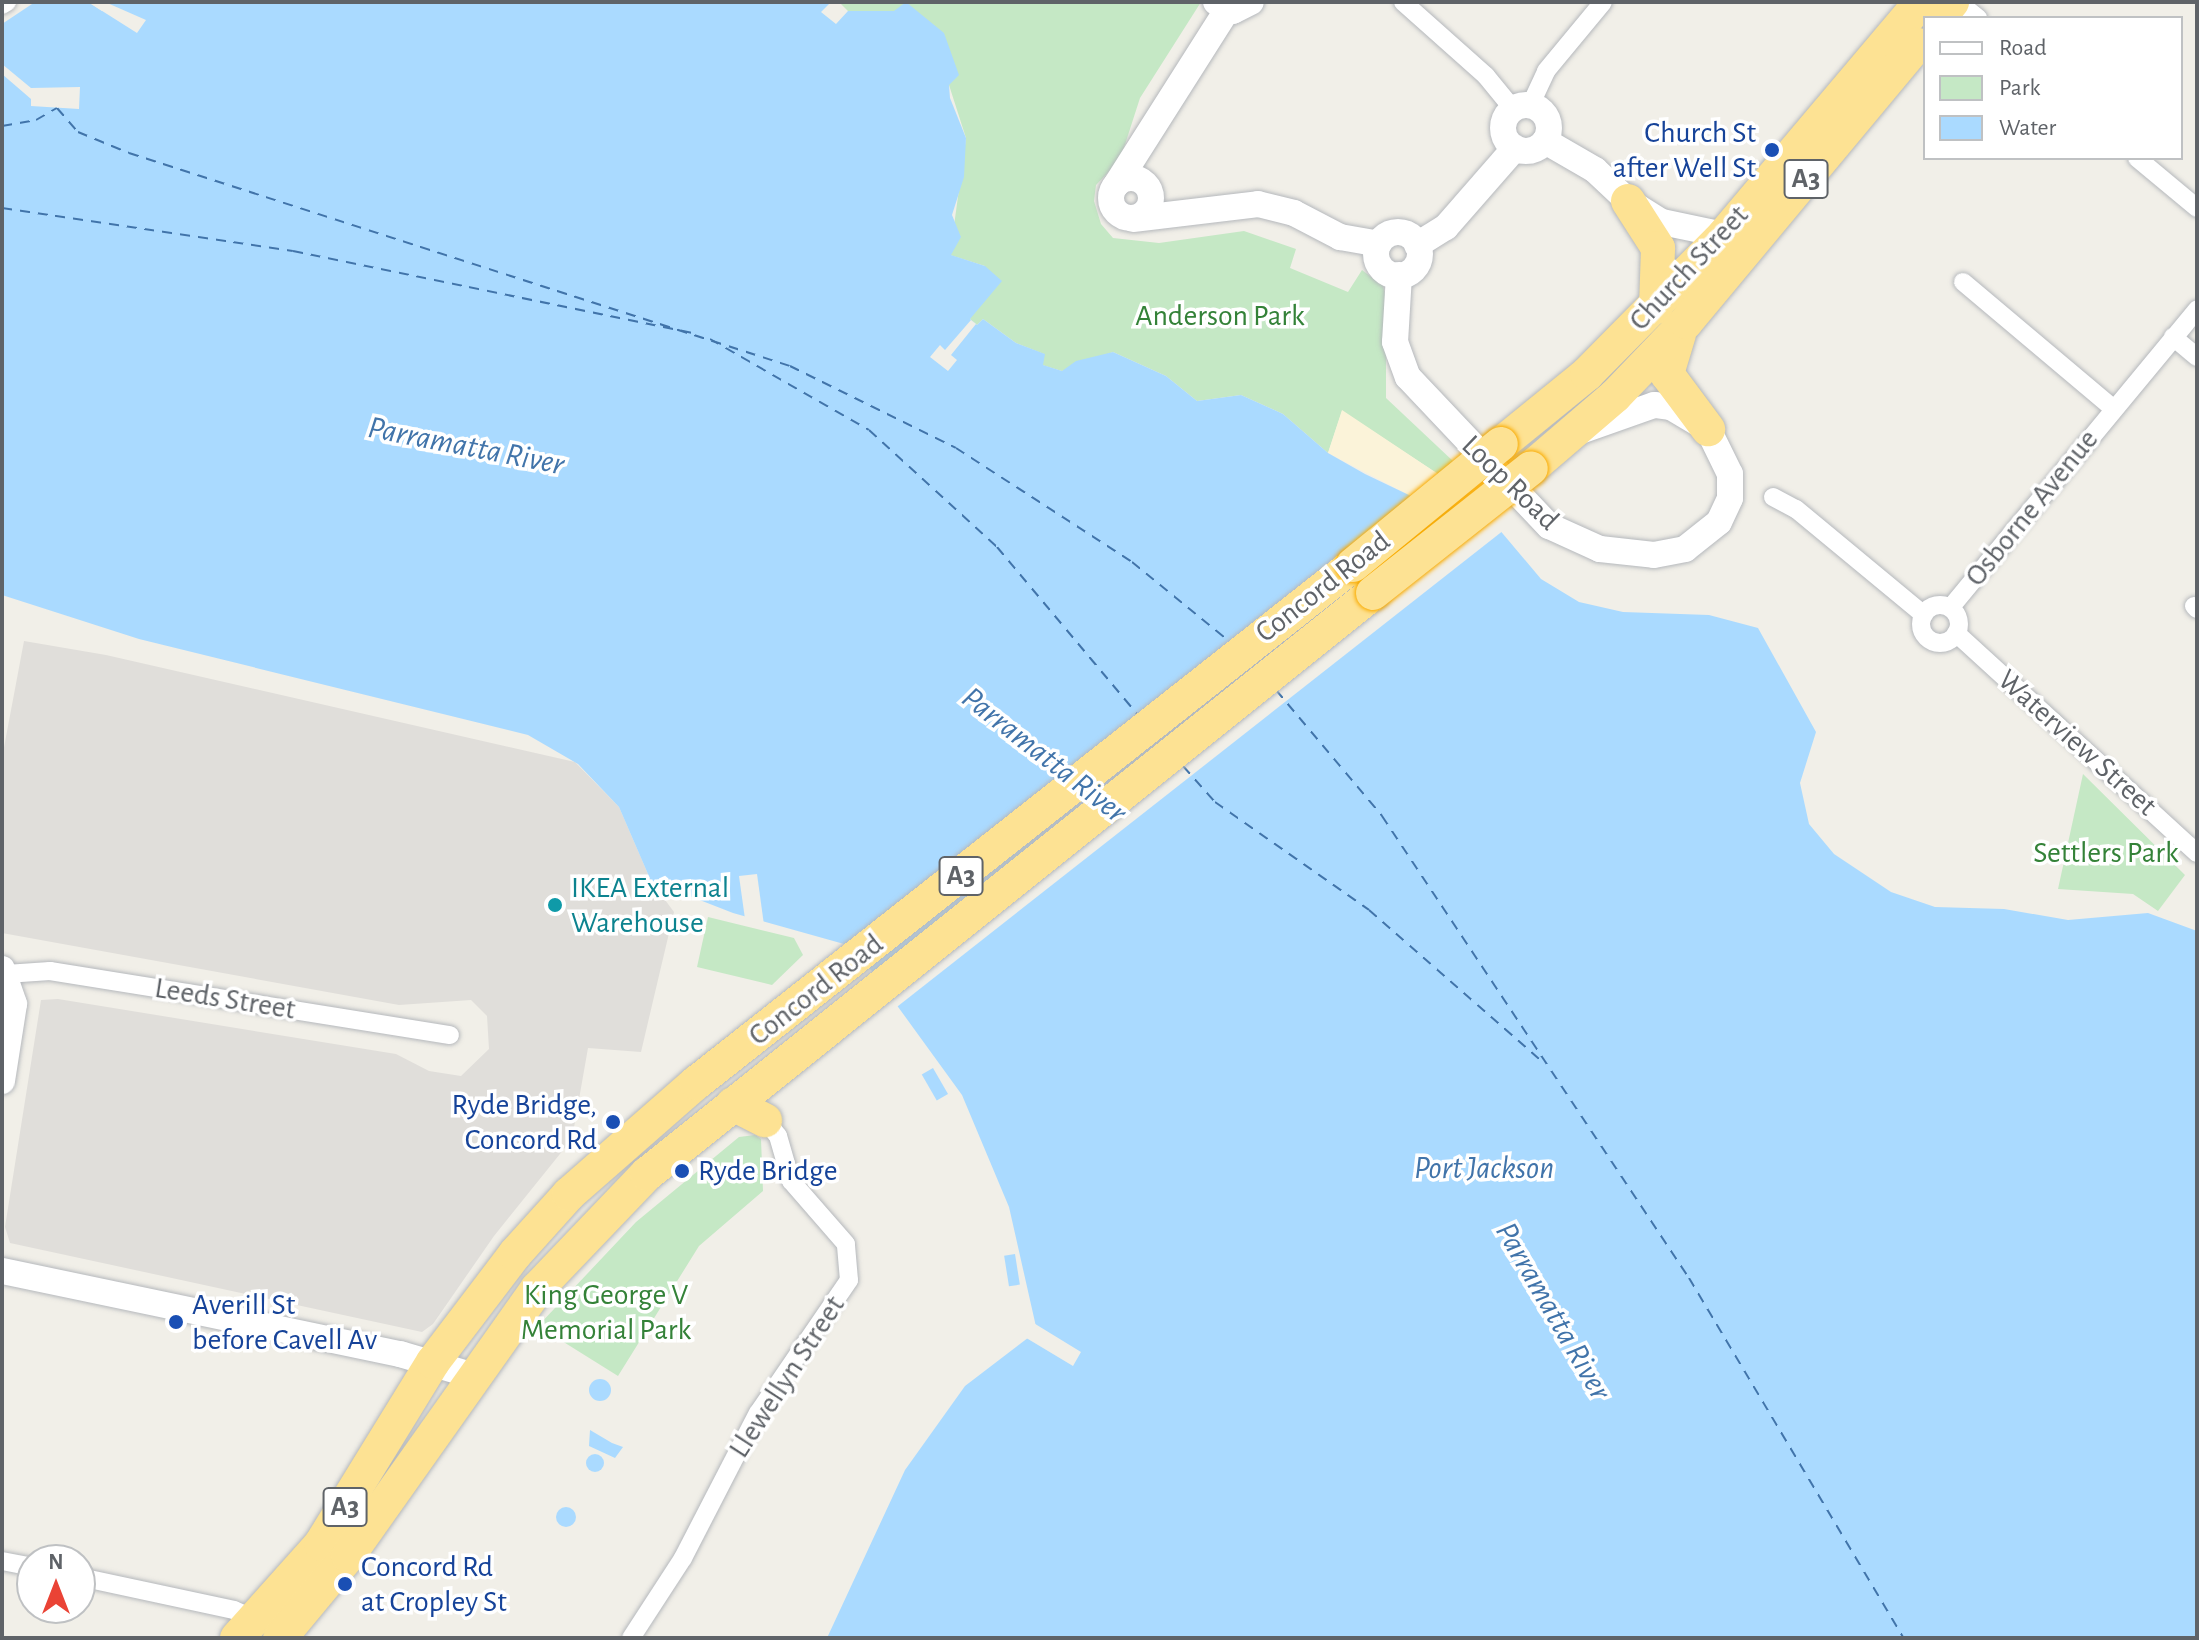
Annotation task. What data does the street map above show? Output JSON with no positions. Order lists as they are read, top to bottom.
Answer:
{
  "streets": {
    "highway": ["A3", "Church Street", "Concord Road"],
    "main road": ["Loop Road"],
    "street": [
      "Osborne Avenue",
      "Waterview Street",
      "Leeds Street",
      "Llewellyn Street"
    ]
  },
  "crossings": [
    ["Church Street", "Concord Road"],
    ["Osborne Avenue", "Waterview Street"]
  ],
  "water": ["Parramatta River", "Port Jackson"],
  "parks": ["Anderson Park", "Settlers Park", "King George V Memorial Park"],
  "places": [
    "Church St after Well St",
    "IKEA External Warehouse",
    "Ryde Bridge, Concord Rd",
    "Ryde Bridge",
    "Averill St before Cavell Av",
    "Concord Rd at Cropley St"
  ],
  "legend": ["Road", "Park", "Water"],
  "north": "top"
}
